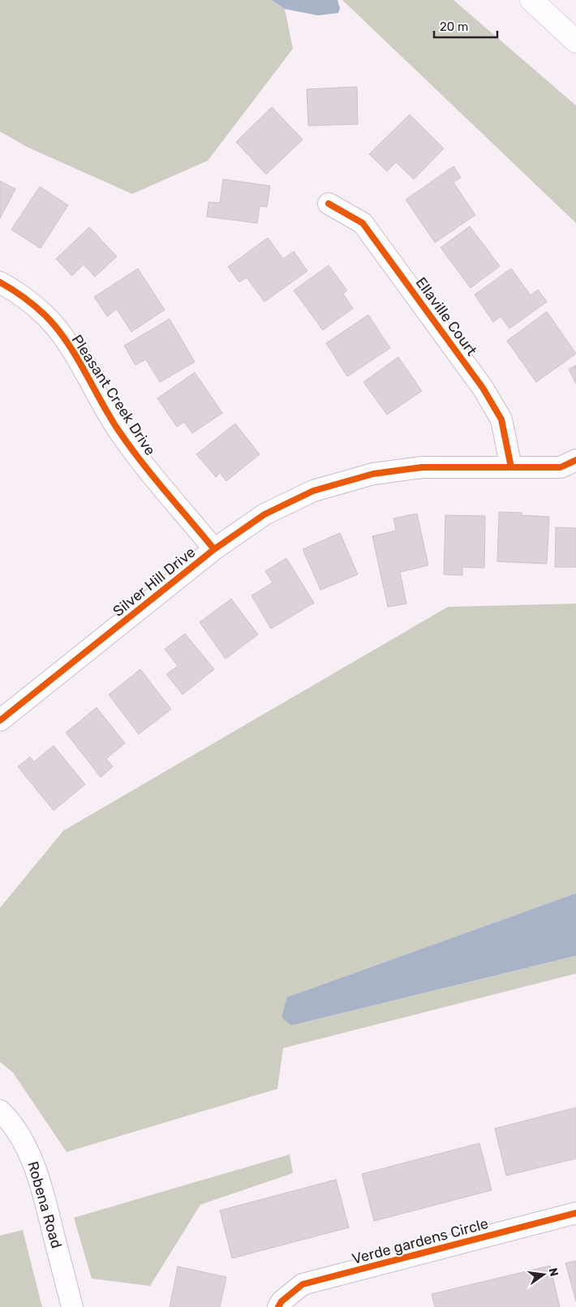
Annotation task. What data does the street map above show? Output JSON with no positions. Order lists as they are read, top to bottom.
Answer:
{
  "streets": {
    "street": [
      "Ellaville Court",
      "Pleasant Creek Drive",
      "Silver Hill Drive",
      "Robena Road",
      "Verde gardens Circle"
    ]
  },
  "crossings": [
    ["Ellaville Court", "Silver Hill Drive"],
    ["Pleasant Creek Drive", "Silver Hill Drive"]
  ],
  "scale_bar": "20 m",
  "north": "right"
}
